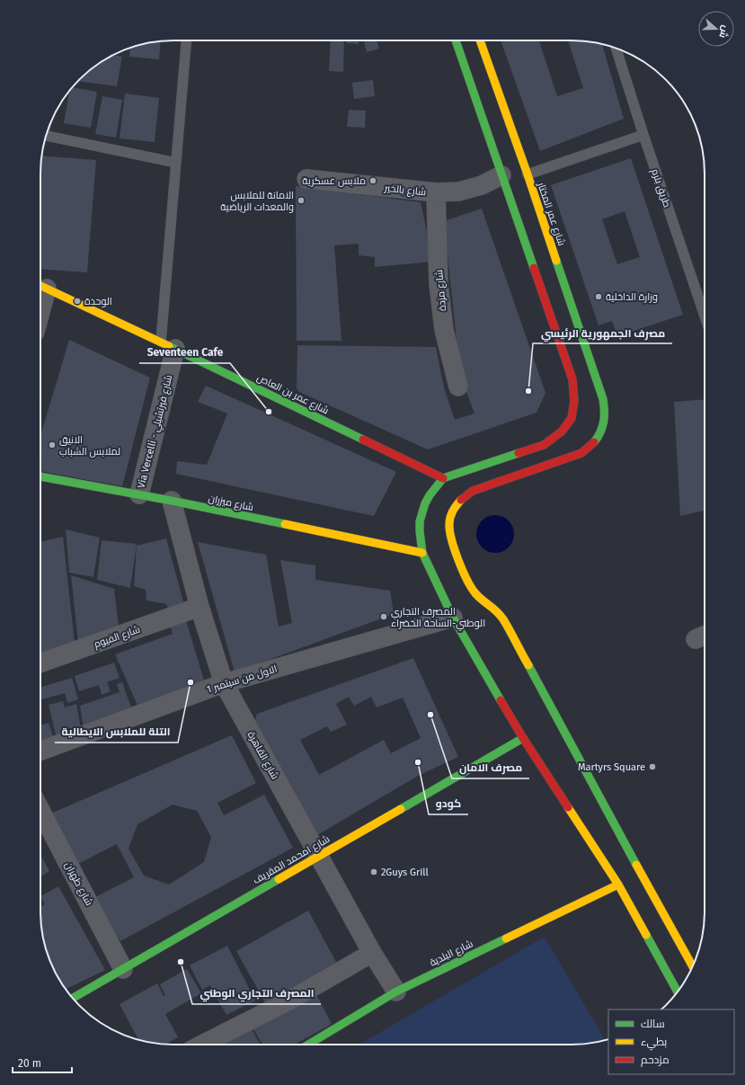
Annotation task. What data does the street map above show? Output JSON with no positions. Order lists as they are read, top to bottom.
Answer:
{
  "streets": {
    "main road": [
      "شارع عمر المختار",
      "شارع عمر بن العاص",
      "شارع ميزران",
      "شارع امحمد المقريف",
      "شارع البلدية"
    ],
    "street": [
      "شارع بالخير",
      "شارع مزدة",
      "Via Vercelli - شارع فيرتشيلي",
      "شارع الفيوم",
      "الاول من سبتمبر 1",
      "شارع القاهرة",
      "شارع طهران"
    ],
    "lane": ["طريق بلرم"]
  },
  "crossings": [
    ["شارع بالخير", "شارع مزدة"],
    ["شارع عمر بن العاص", "Via Vercelli - شارع فيرتشيلي"],
    ["Via Vercelli - شارع فيرتشيلي", "شارع ميزران"],
    ["شارع ميزران", "شارع القاهرة"],
    ["شارع الفيوم", "شارع القاهرة"],
    ["الاول من سبتمبر 1", "شارع القاهرة"],
    ["شارع القاهرة", "شارع امحمد المقريف"],
    ["شارع القاهرة", "شارع البلدية"],
    ["شارع امحمد المقريف", "شارع طهران"]
  ],
  "places": [
    "ملابس عسكرية",
    "الامانة للملابس والمعدات الرياضية",
    "وزارة الداخلية",
    "الوحدة",
    "مصرف الجمهورية الرئيسي",
    "Seventeen Cafe",
    "الانيق لملابس الشباب",
    "المصرف التجاري الوطني-الساحة الخضراء",
    "التلة للملابس الايطالية",
    "مصرف الامان",
    "كودو",
    "Martyrs Square",
    "2Guys Grill",
    "المصرف التجاري الوطني"
  ],
  "legend": ["سالك", "بطيء", "مزدحم"],
  "scale_bar": "20 m",
  "north": "right"
}
